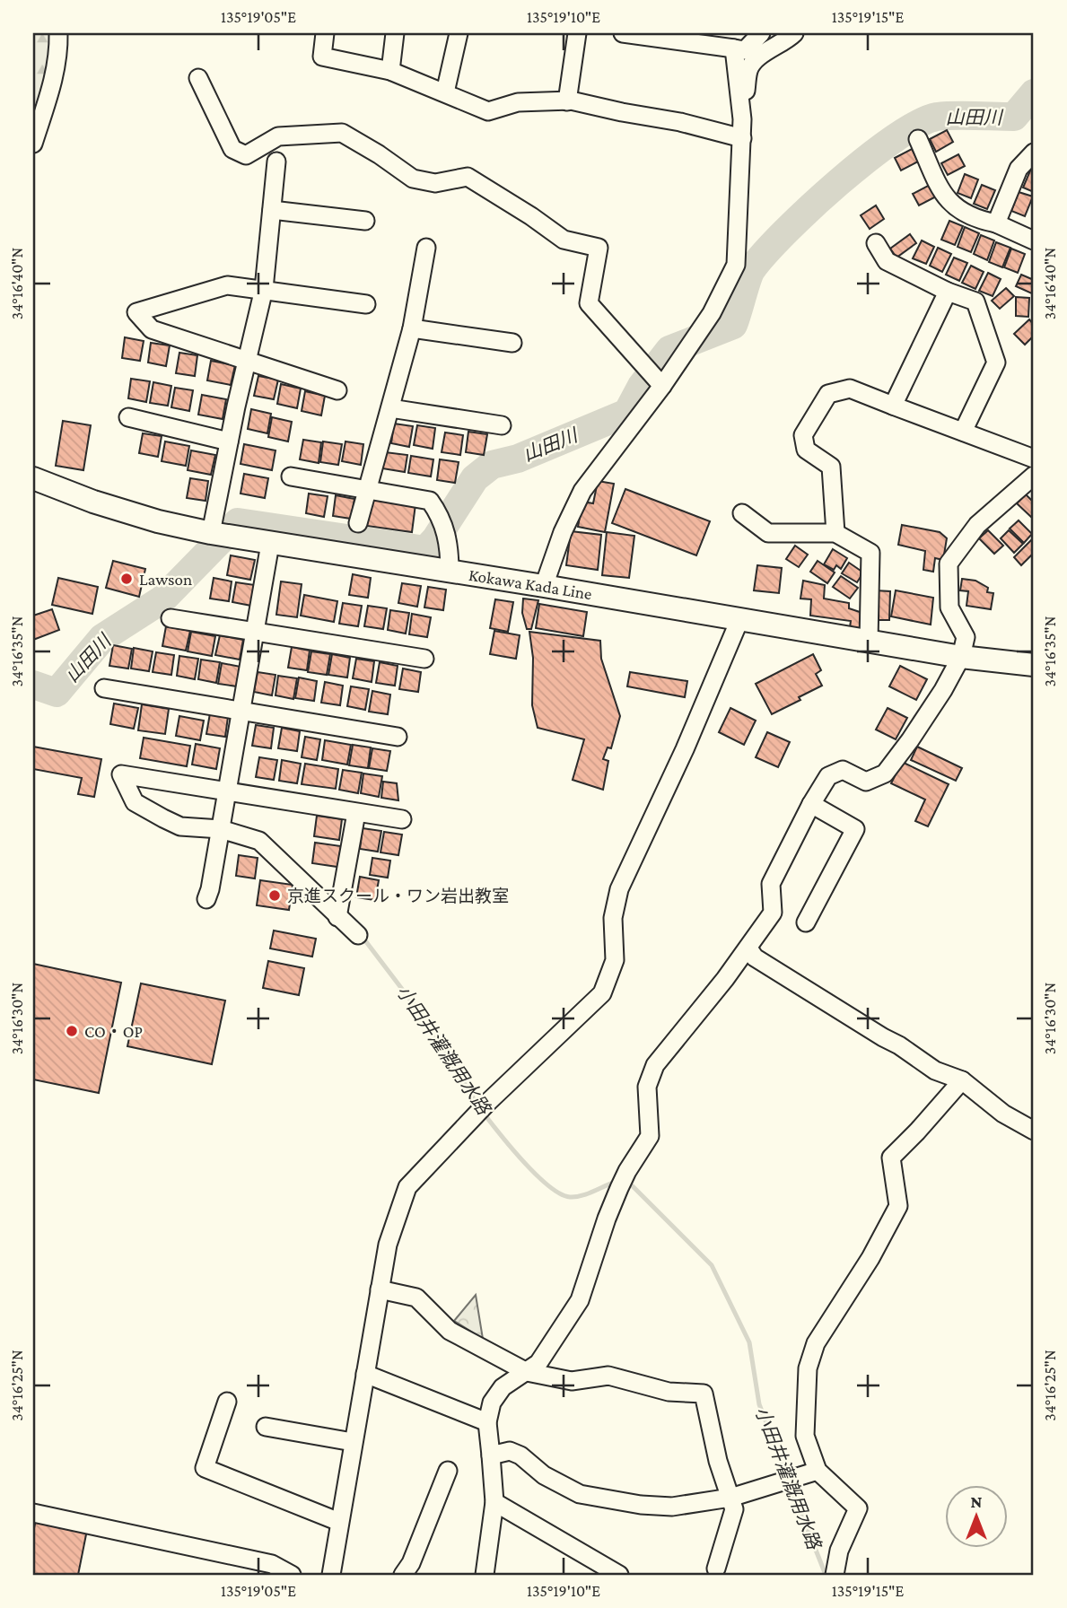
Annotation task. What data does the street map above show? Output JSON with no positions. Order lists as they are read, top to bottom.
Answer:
{
  "streets": {
    "main road": ["Kokawa Kada Line"]
  },
  "water": ["山田川", "小田井灌漑用水路"],
  "places": ["Lawson", "京進スクール・ワン岩出教室", "CO・OP"],
  "north": "top",
  "coordinates": [
    "135°19'05\"E",
    "135°19'10\"E",
    "135°19'15\"E",
    "34°16'40\"N",
    "34°16'35\"N",
    "34°16'30\"N",
    "34°16'25\"N"
  ]
}
